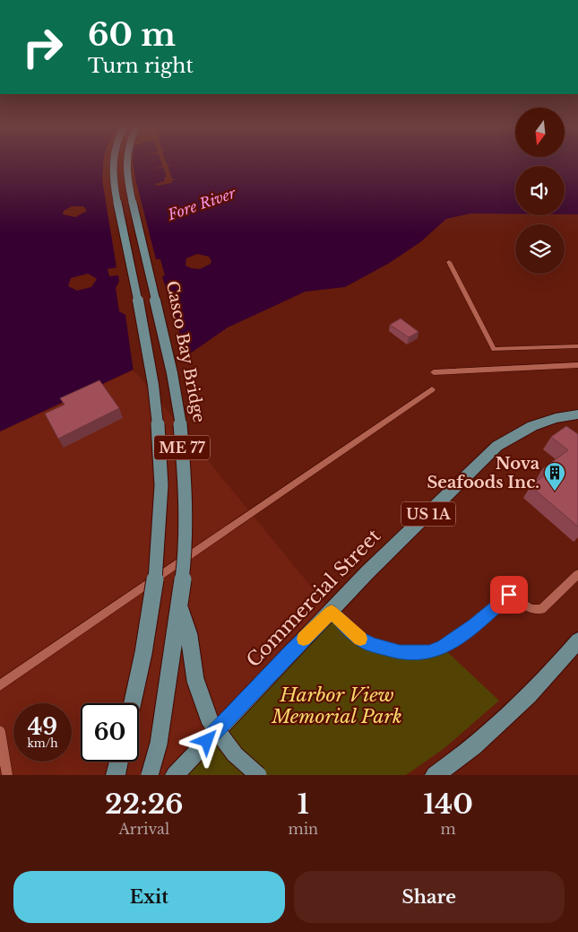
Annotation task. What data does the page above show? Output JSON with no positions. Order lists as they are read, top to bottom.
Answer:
{
  "streets": {
    "main road": [
      "Casco Bay Bridge",
      "ME 77",
      "US 1A",
      "Commercial Street"
    ]
  },
  "water": ["Fore River"],
  "parks": ["Harbor View Memorial Park"],
  "places": {
    "building": ["Nova Seafoods Inc."]
  },
  "north": "bottom",
  "page": {
    "turn": ["60 m", "Turn right"],
    "speed": "49 km/h",
    "limit": "60",
    "eta": [
      "22:26",
      "Arrival",
      "1",
      "min",
      "140",
      "m"
    ],
    "buttons": ["Exit", "Share"]
  }
}
